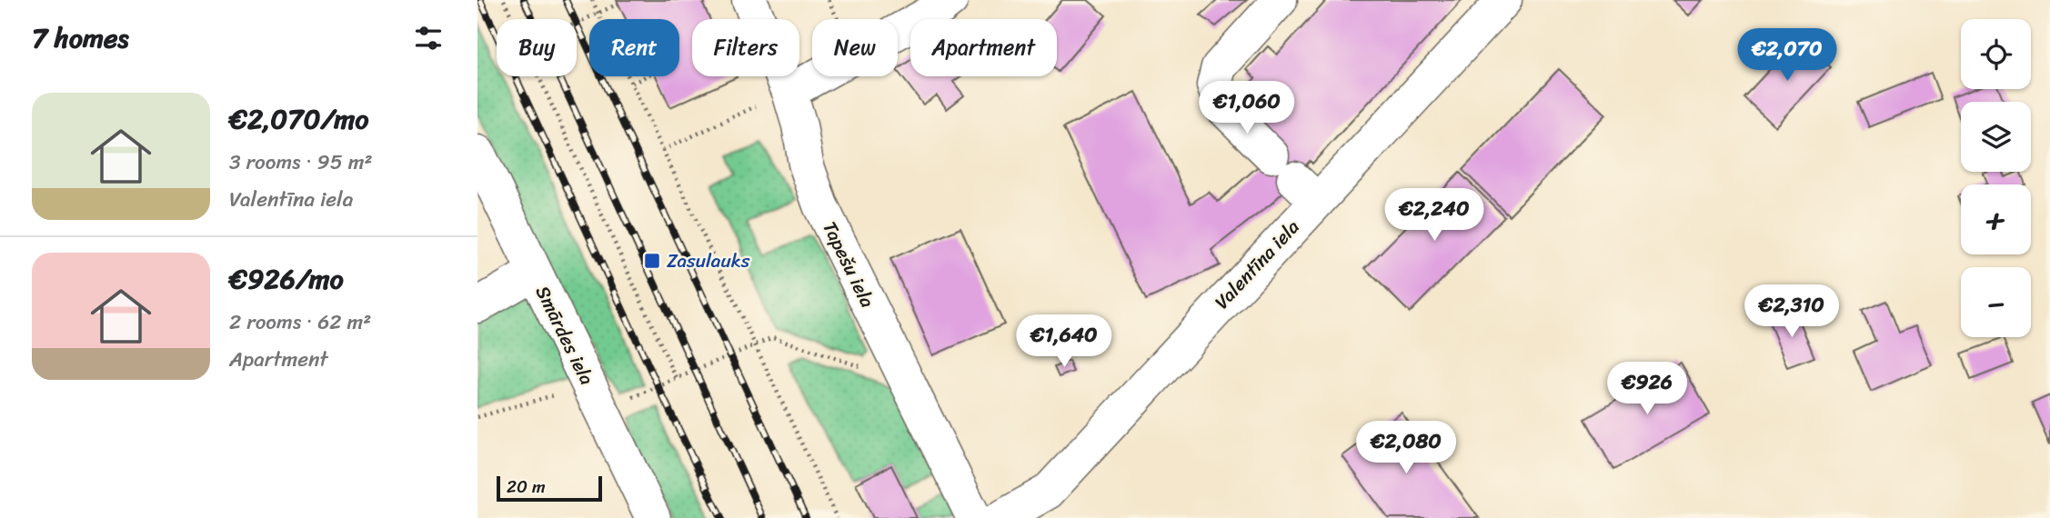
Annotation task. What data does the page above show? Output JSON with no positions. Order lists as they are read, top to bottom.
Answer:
{
  "streets": {
    "street": ["Tapešu iela", "Valentīna iela", "Smārdes iela"]
  },
  "places": {
    "transit": ["Zasulauks"]
  },
  "scale_bar": "20 m",
  "page": {
    "heading": "7 homes",
    "map_buttons": ["+", "−"],
    "chip": [
      "Buy",
      "Rent",
      "Filters",
      "New",
      "Apartment"
    ],
    "price": [
      "€2,070",
      "€1,060",
      "€2,240",
      "€2,310",
      "€1,640",
      "€926",
      "€2,080"
    ],
    "list": [
      {
        "name": "€2,070/mo",
        "note": "3 rooms · 95 m² · Valentīna iela"
      },
      {
        "name": "€926/mo",
        "note": "2 rooms · 62 m² · Apartment"
      }
    ],
    "scale": "20 m"
  }
}
